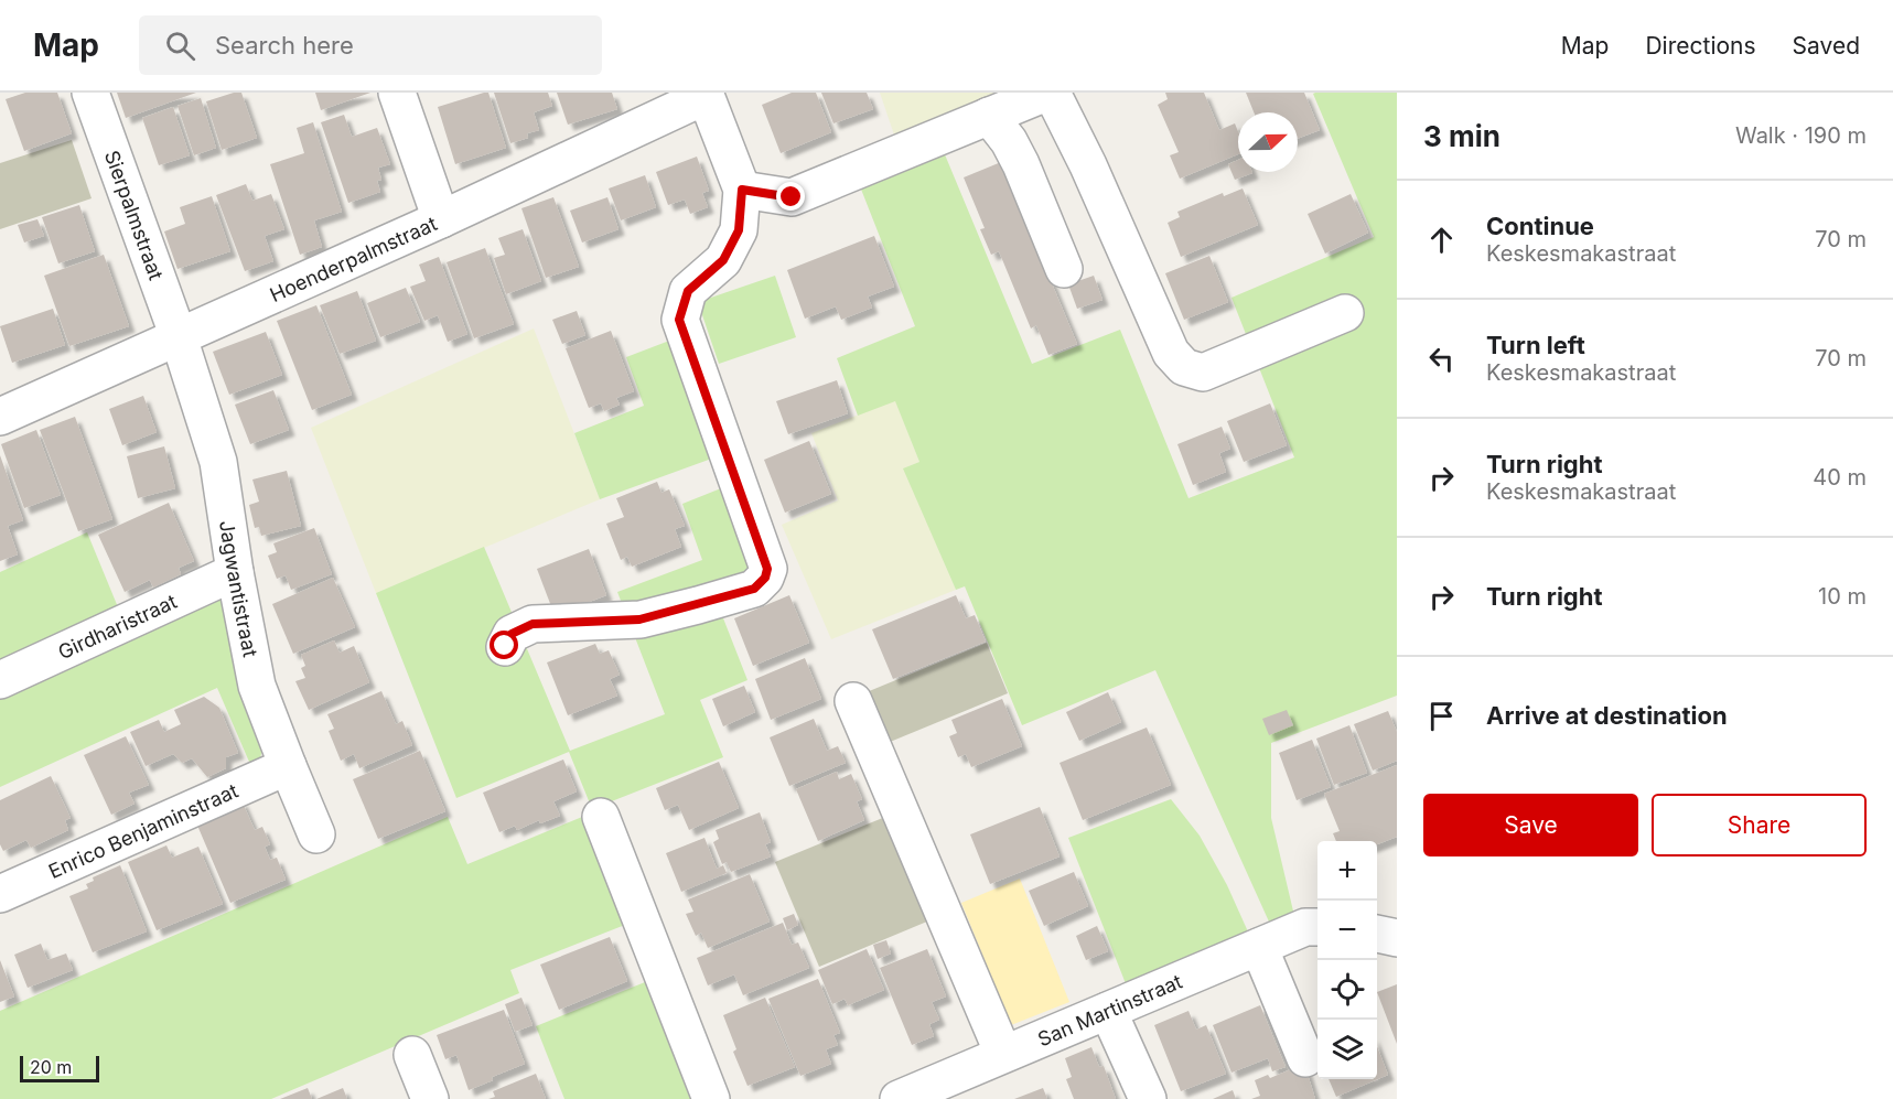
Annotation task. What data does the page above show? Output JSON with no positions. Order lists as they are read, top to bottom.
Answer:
{
  "streets": {
    "street": [
      "Sierpalmstraat",
      "Hoenderpalmstraat",
      "Jagwantistraat",
      "Girdharistraat",
      "Enrico Benjaminstraat",
      "San Martinstraat"
    ]
  },
  "crossings": [
    ["Sierpalmstraat", "Hoenderpalmstraat"],
    ["Sierpalmstraat", "Jagwantistraat"],
    ["Hoenderpalmstraat", "Jagwantistraat"],
    ["Jagwantistraat", "Girdharistraat"],
    ["Jagwantistraat", "Enrico Benjaminstraat"]
  ],
  "scale_bar": "20 m",
  "north": "right",
  "page": {
    "header": "Map",
    "search": "Search here",
    "nav": ["Map", "Directions", "Saved"],
    "heading": ["3 min", "Walk · 190 m"],
    "list": [
      ["Continue", "Keskesmakastraat", "70 m"],
      ["Turn left", "Keskesmakastraat", "70 m"],
      ["Turn right", "Keskesmakastraat", "40 m"],
      ["Turn right", "10 m"],
      "Arrive at destination"
    ],
    "buttons": ["Save", "Share"],
    "map_buttons": ["+", "−"],
    "scale": "20 m"
  }
}
